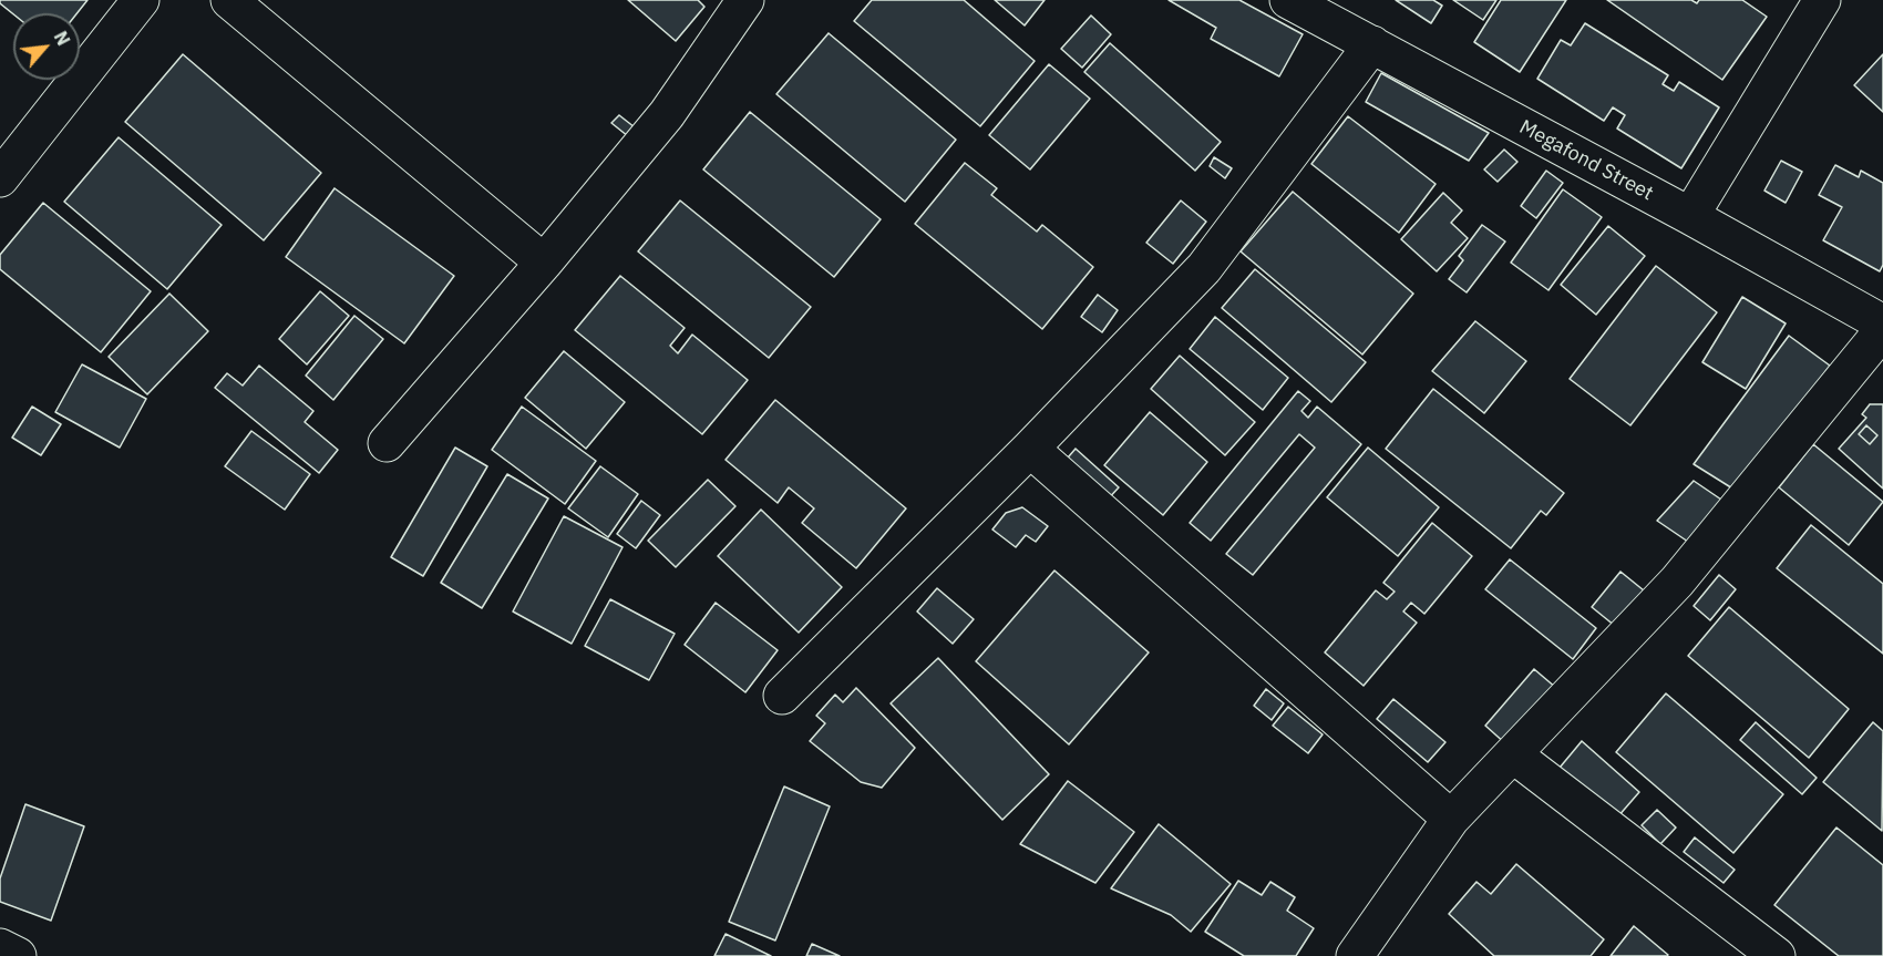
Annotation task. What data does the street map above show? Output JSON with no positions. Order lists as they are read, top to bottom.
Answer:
{
  "streets": {
    "street": ["Megafond Street"]
  },
  "north": "top right"
}
